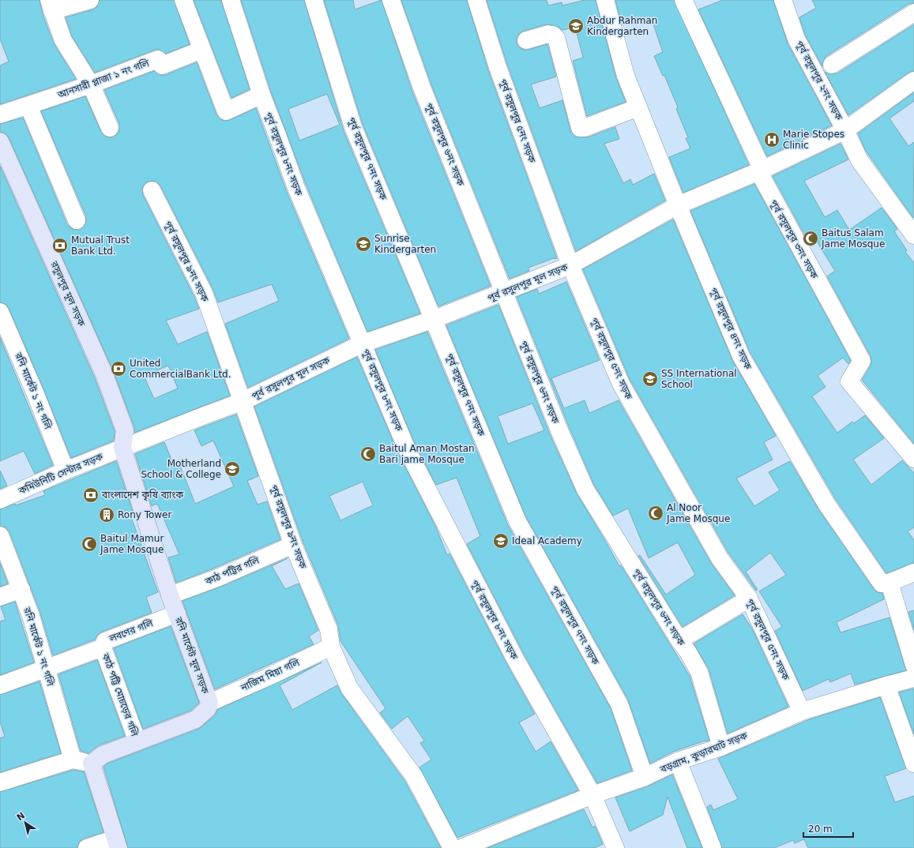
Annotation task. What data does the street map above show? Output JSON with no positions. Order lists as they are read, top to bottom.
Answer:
{
  "streets": {
    "street": [
      "আনসারী প্লাজা ১ নং গলি",
      "পূর্ব রসুলপুর ২নং সড়ক",
      "পূর্ব রসুলপুর ৫নং সড়ক",
      "পূর্ব রসুলপুর ৬নং সড়ক",
      "পূর্ব রসুলপুর ৮নং সড়ক",
      "পূর্ব রসুলপুর ৭নং সড়ক",
      "পূর্ব রসুলপুর ৩নং সড়ক",
      "পূর্ব রসুলপুর ৯নং সড়ক",
      "পূর্ব রসুলপুর মূল সড়ক",
      "রসুলপুর মূল সড়ক",
      "পূর্ব রসুলপুর ৪নং সড়ক",
      "রনি মার্কেট ১ নং গলি",
      "কমিউনিটি সেন্টার সড়ক",
      "কাঠ পট্টির গলি",
      "লবণের গলি",
      "রনি মার্কেট মূল সড়ক",
      "নাজিম মিয়া গলি",
      "কাঠ পট্টি মোচড়ের গলি",
      "বড়গ্রাম, কুড়ারঘাট সড়ক"
    ]
  },
  "crossings": [
    ["পূর্ব রসুলপুর ২নং সড়ক", "পূর্ব রসুলপুর মূল সড়ক"],
    ["পূর্ব রসুলপুর ৫নং সড়ক", "পূর্ব রসুলপুর মূল সড়ক"],
    ["পূর্ব রসুলপুর ৫নং সড়ক", "বড়গ্রাম, কুড়ারঘাট সড়ক"],
    ["পূর্ব রসুলপুর ৬নং সড়ক", "পূর্ব রসুলপুর মূল সড়ক"],
    ["পূর্ব রসুলপুর ৬নং সড়ক", "বড়গ্রাম, কুড়ারঘাট সড়ক"],
    ["পূর্ব রসুলপুর ৮নং সড়ক", "পূর্ব রসুলপুর মূল সড়ক"],
    ["পূর্ব রসুলপুর ৮নং সড়ক", "বড়গ্রাম, কুড়ারঘাট সড়ক"],
    ["পূর্ব রসুলপুর ৭নং সড়ক", "পূর্ব রসুলপুর মূল সড়ক"],
    ["পূর্ব রসুলপুর ৭নং সড়ক", "বড়গ্রাম, কুড়ারঘাট সড়ক"],
    ["পূর্ব রসুলপুর ৩নং সড়ক", "পূর্ব রসুলপুর মূল সড়ক"],
    ["পূর্ব রসুলপুর ৯নং সড়ক", "পূর্ব রসুলপুর মূল সড়ক"],
    ["পূর্ব রসুলপুর ৯নং সড়ক", "কাঠ পট্টির গলি"],
    ["পূর্ব রসুলপুর ৯নং সড়ক", "নাজিম মিয়া গলি"],
    ["পূর্ব রসুলপুর মূল সড়ক", "রসুলপুর মূল সড়ক"],
    ["পূর্ব রসুলপুর মূল সড়ক", "পূর্ব রসুলপুর ৪নং সড়ক"],
    ["পূর্ব রসুলপুর মূল সড়ক", "কমিউনিটি সেন্টার সড়ক"],
    ["পূর্ব রসুলপুর মূল সড়ক", "রনি মার্কেট মূল সড়ক"],
    ["রসুলপুর মূল সড়ক", "কমিউনিটি সেন্টার সড়ক"],
    ["রসুলপুর মূল সড়ক", "রনি মার্কেট মূল সড়ক"],
    ["রনি মার্কেট ১ নং গলি", "কমিউনিটি সেন্টার সড়ক"],
    ["রনি মার্কেট ১ নং গলি", "লবণের গলি"],
    ["কমিউনিটি সেন্টার সড়ক", "রনি মার্কেট মূল সড়ক"],
    ["কাঠ পট্টির গলি", "রনি মার্কেট মূল সড়ক"],
    ["লবণের গলি", "রনি মার্কেট মূল সড়ক"],
    ["লবণের গলি", "কাঠ পট্টি মোচড়ের গলি"],
    ["রনি মার্কেট মূল সড়ক", "নাজিম মিয়া গলি"],
    ["রনি মার্কেট মূল সড়ক", "কাঠ পট্টি মোচড়ের গলি"]
  ],
  "places": {
    "school or university": [
      "Abdur Rahman Kindergarten",
      "Sunrise Kindergarten",
      "SS International School",
      "Motherland School & College",
      "Ideal Academy"
    ],
    "hospital": ["Marie Stopes Clinic"],
    "mosque": [
      "Baitus Salam Jame Mosque",
      "Baitul Aman Mostan Bari jame Mosque",
      "Al Noor Jame Mosque",
      "Baitul Mamur Jame Mosque"
    ],
    "bank": ["Mutual Trust Bank Ltd.", "United CommercialBank Ltd.", "বাংলাদেশ কৃষি ব্যাংক"],
    "building": ["Rony Tower"]
  },
  "scale_bar": "20 m",
  "north": "top left"
}
